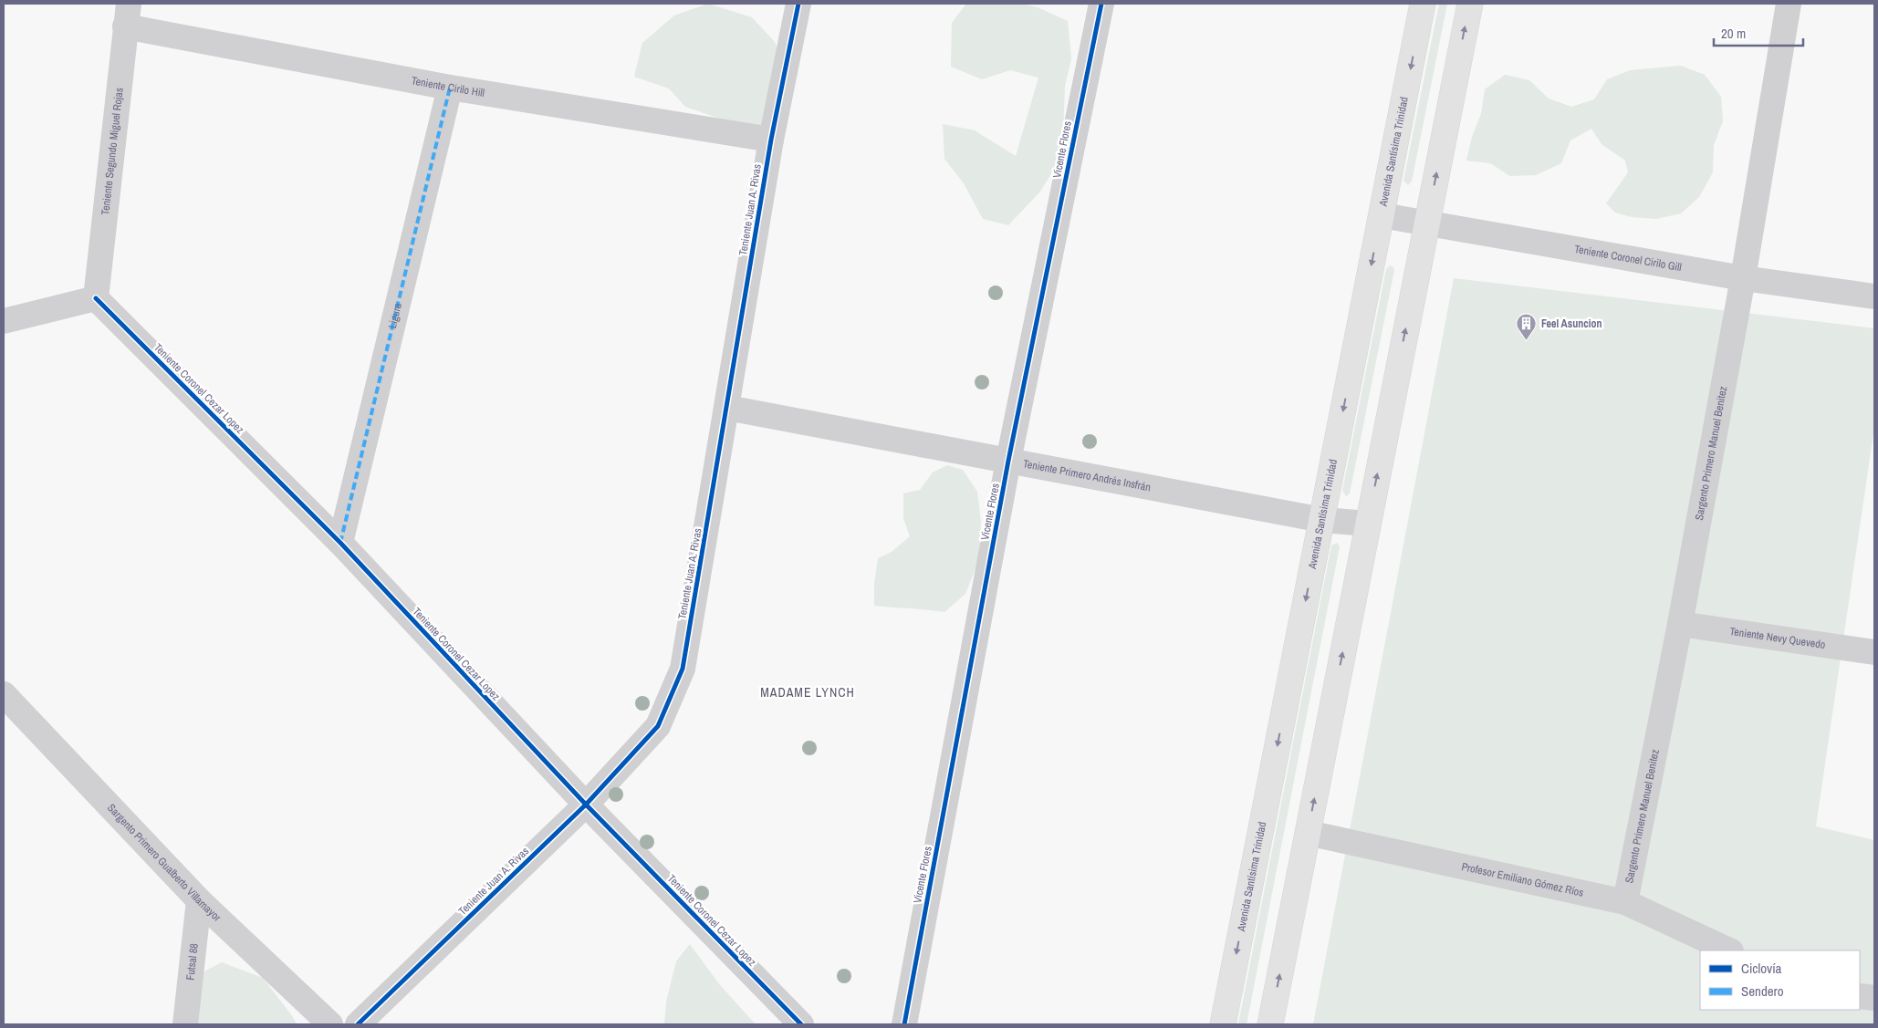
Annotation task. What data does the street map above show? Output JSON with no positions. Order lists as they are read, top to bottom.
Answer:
{
  "streets": {
    "main road": ["Avenida Santísima Trinidad"],
    "street": [
      "Teniente Cirilo Hill",
      "Vicente Flores",
      "Teniente Segundo Miguel Rojas",
      "Teniente Juan A. Rivas",
      "Teniente Coronel Cirilo Gill",
      "Ligura",
      "Teniente Coronel Cezar Lopez",
      "Sargento Primero Manuel Benitez",
      "Teniente Primero Andrés Insfrán",
      "Teniente Nevy Quevedo",
      "Sargento Primero Gualberto Villamayor",
      "Profesor Emiliano Gómez Ríos",
      "Futsal 88"
    ]
  },
  "crossings": [
    ["Teniente Cirilo Hill", "Teniente Segundo Miguel Rojas"],
    ["Teniente Cirilo Hill", "Teniente Juan A. Rivas"],
    ["Teniente Cirilo Hill", "Ligura"],
    ["Vicente Flores", "Teniente Primero Andrés Insfrán"],
    ["Teniente Segundo Miguel Rojas", "Teniente Coronel Cezar Lopez"],
    ["Avenida Santísima Trinidad", "Teniente Coronel Cirilo Gill"],
    ["Avenida Santísima Trinidad", "Teniente Primero Andrés Insfrán"],
    ["Teniente Juan A. Rivas", "Teniente Coronel Cezar Lopez"],
    ["Teniente Juan A. Rivas", "Teniente Primero Andrés Insfrán"],
    ["Teniente Coronel Cirilo Gill", "Sargento Primero Manuel Benitez"],
    ["Ligura", "Teniente Coronel Cezar Lopez"],
    ["Sargento Primero Manuel Benitez", "Teniente Nevy Quevedo"],
    ["Sargento Primero Manuel Benitez", "Profesor Emiliano Gómez Ríos"],
    ["Sargento Primero Gualberto Villamayor", "Futsal 88"]
  ],
  "districts": ["MADAME LYNCH"],
  "places": {
    "building": ["Feel Asuncion"]
  },
  "legend": ["Ciclovía", "Sendero"],
  "scale_bar": "20 m"
}
